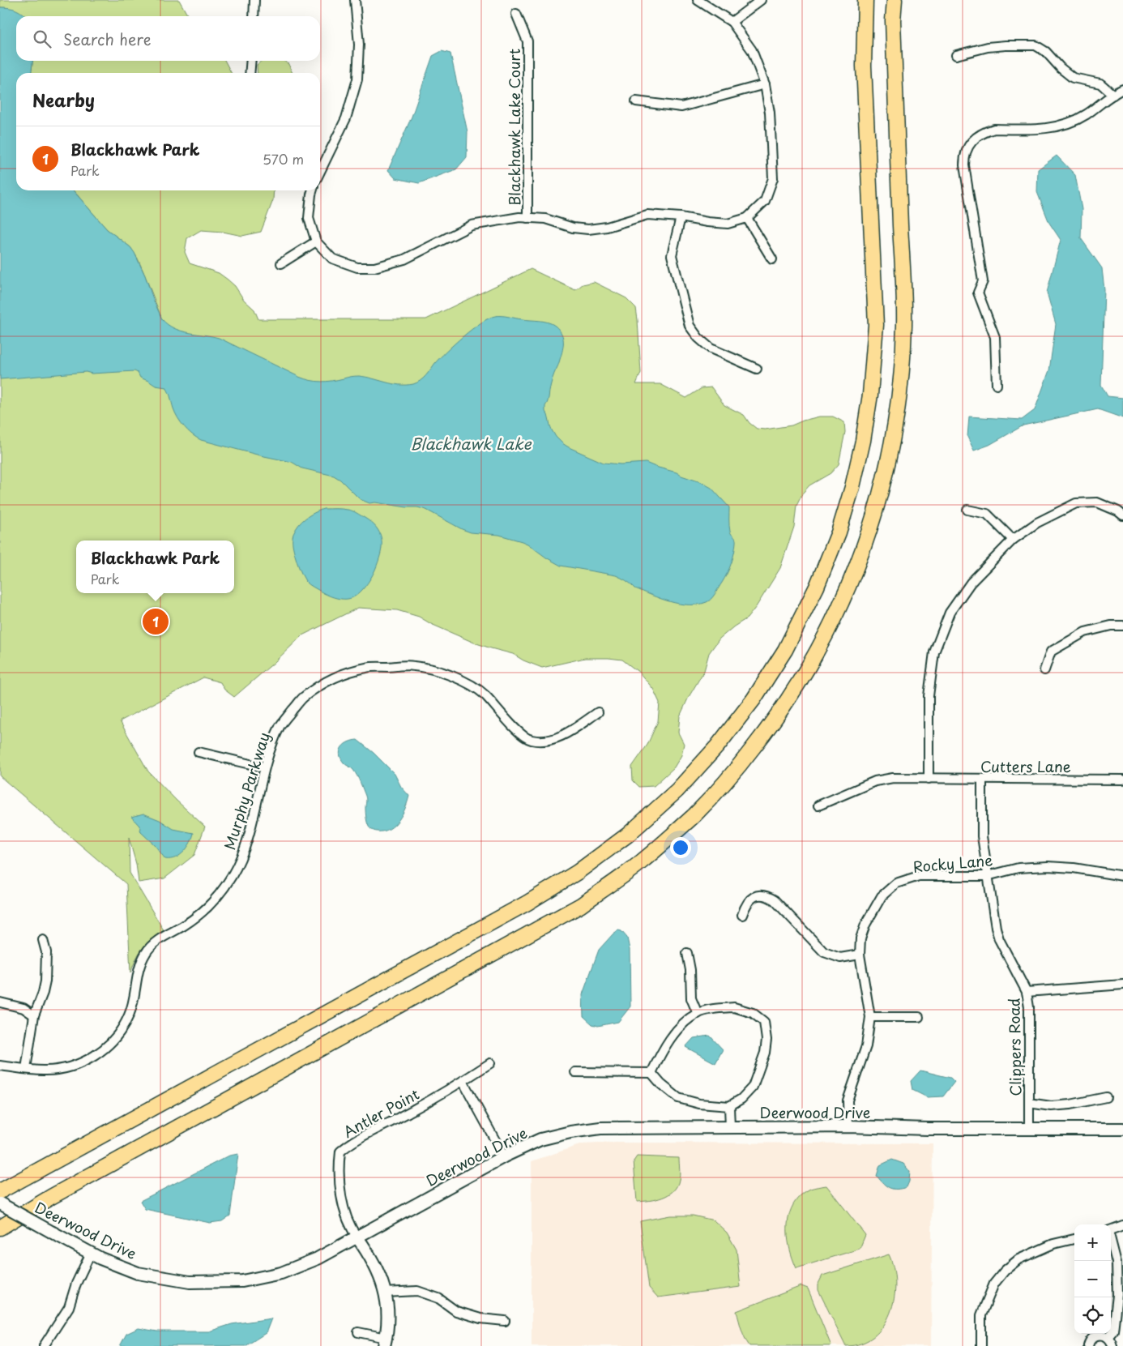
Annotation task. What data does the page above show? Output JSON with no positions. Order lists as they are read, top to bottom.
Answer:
{
  "streets": {
    "street": [
      "Blackhawk Lake Court",
      "Cutters Lane",
      "Murphy Parkway",
      "Rocky Lane",
      "Clippers Road",
      "Deerwood Drive",
      "Antler Point"
    ]
  },
  "crossings": [
    ["Cutters Lane", "Clippers Road"],
    ["Rocky Lane", "Clippers Road"],
    ["Rocky Lane", "Deerwood Drive"],
    ["Clippers Road", "Deerwood Drive"],
    ["Deerwood Drive", "Antler Point"]
  ],
  "water": ["Blackhawk Lake"],
  "page": {
    "search": "Search here",
    "heading": "Nearby",
    "list": [
      {
        "mark": "1",
        "name": "Blackhawk Park",
        "note": "Park",
        "value": "570 m"
      }
    ],
    "popup": ["Blackhawk Park", "Park"],
    "pins": "1",
    "map_buttons": ["+", "−"]
  }
}
